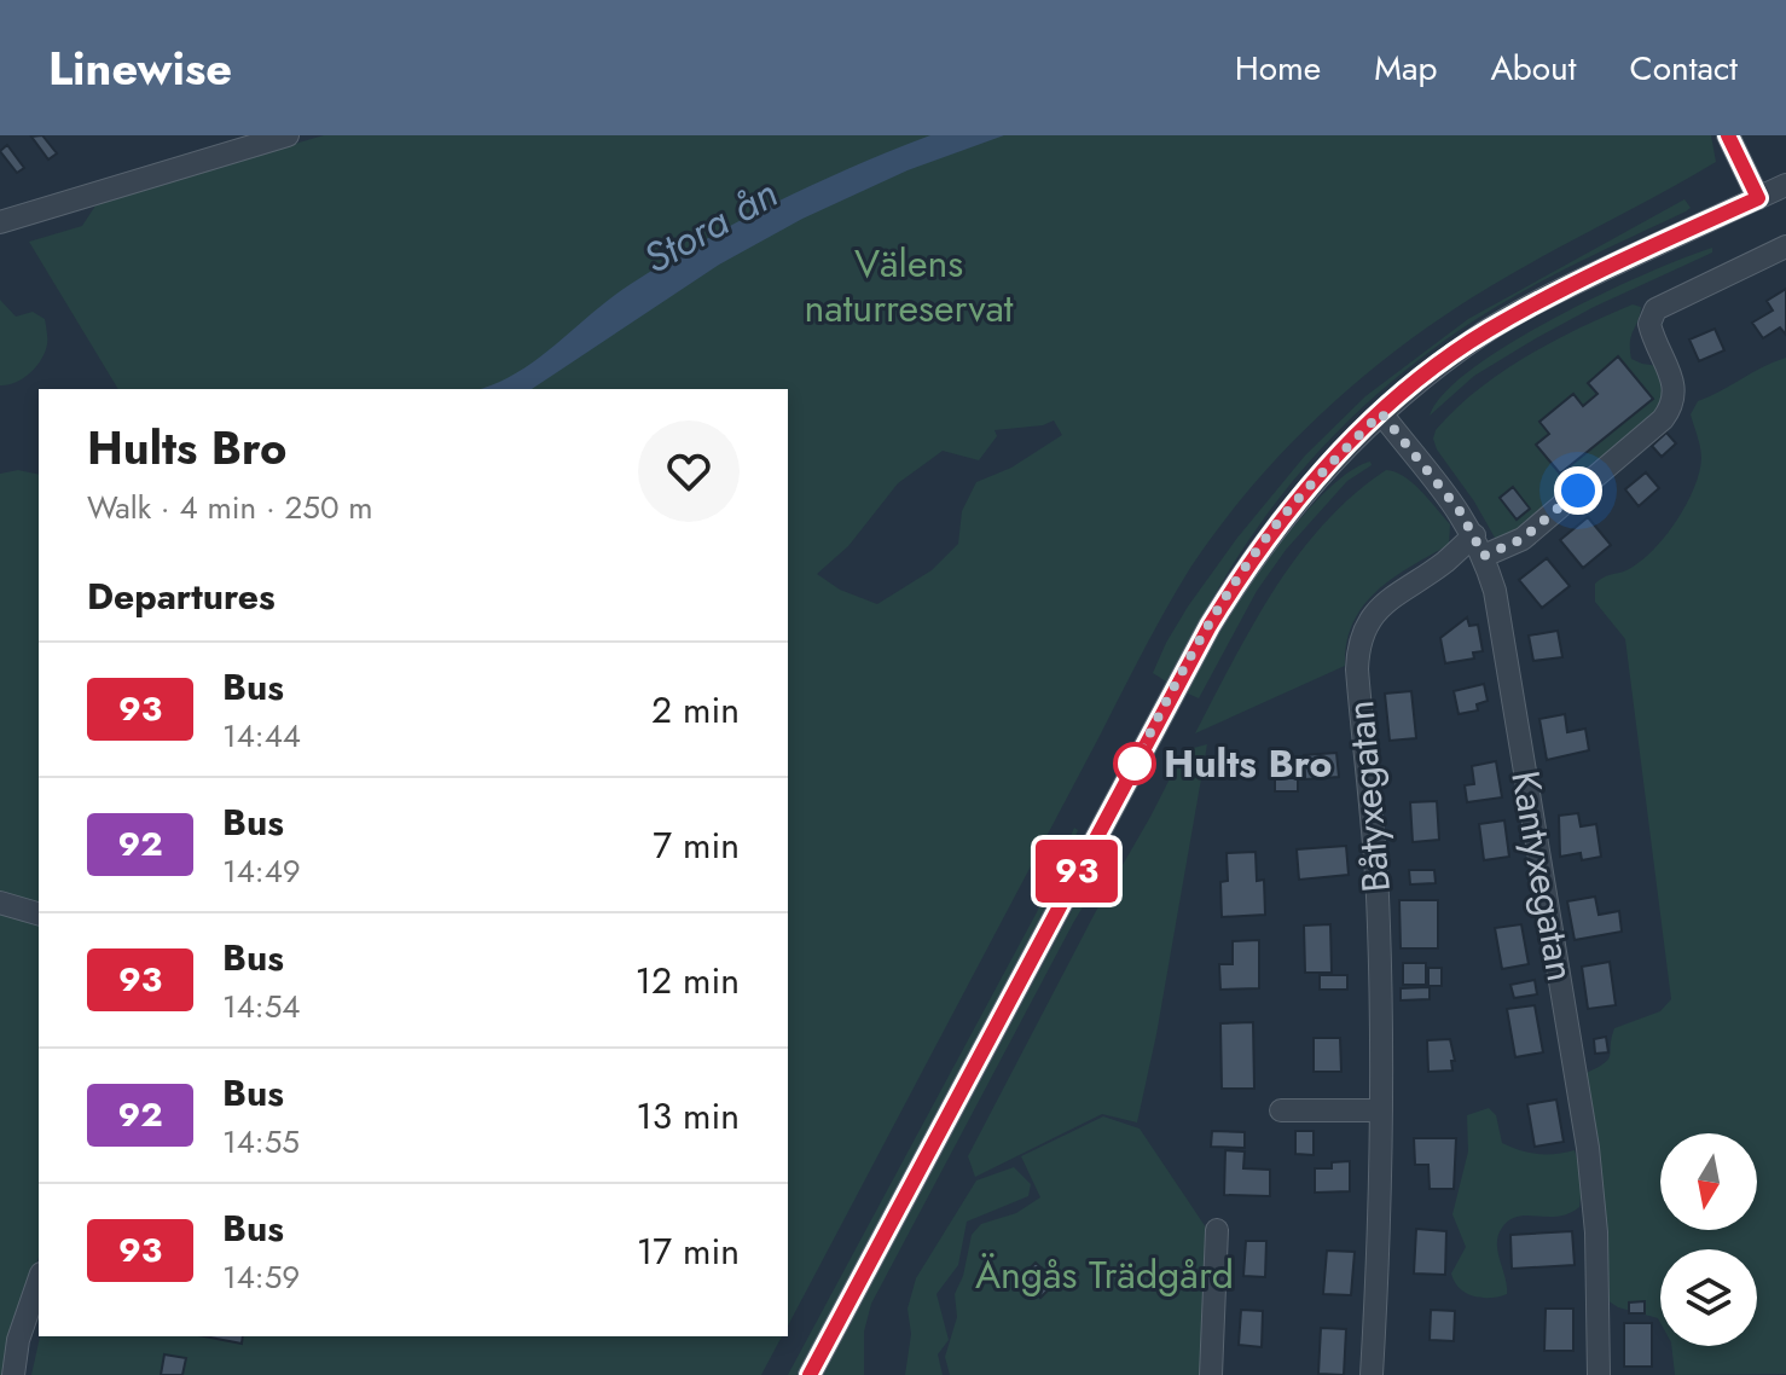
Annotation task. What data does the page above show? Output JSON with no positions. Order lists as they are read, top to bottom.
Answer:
{
  "streets": {
    "street": ["Båtyxegatan", "Kantyxegatan"]
  },
  "crossings": [
    ["Båtyxegatan", "Kantyxegatan"]
  ],
  "water": ["Stora ån"],
  "parks": ["Välens naturreservat", "Ängås Trädgård"],
  "places": ["Hults Bro"],
  "lines": ["bus line 93"],
  "north": "bottom",
  "page": {
    "header": "Linewise",
    "nav": [
      "Home",
      "Map",
      "About",
      "Contact"
    ],
    "on_map": "93",
    "heading": [
      ["Hults Bro", "Walk · 4 min · 250 m"],
      "Departures"
    ],
    "list": [
      {
        "mark": "93",
        "name": "Bus",
        "note": "14:44",
        "value": "2 min"
      },
      {
        "mark": "92",
        "name": "Bus",
        "note": "14:49",
        "value": "7 min"
      },
      {
        "mark": "93",
        "name": "Bus",
        "note": "14:54",
        "value": "12 min"
      },
      {
        "mark": "92",
        "name": "Bus",
        "note": "14:55",
        "value": "13 min"
      },
      {
        "mark": "93",
        "name": "Bus",
        "note": "14:59",
        "value": "17 min"
      }
    ]
  }
}
